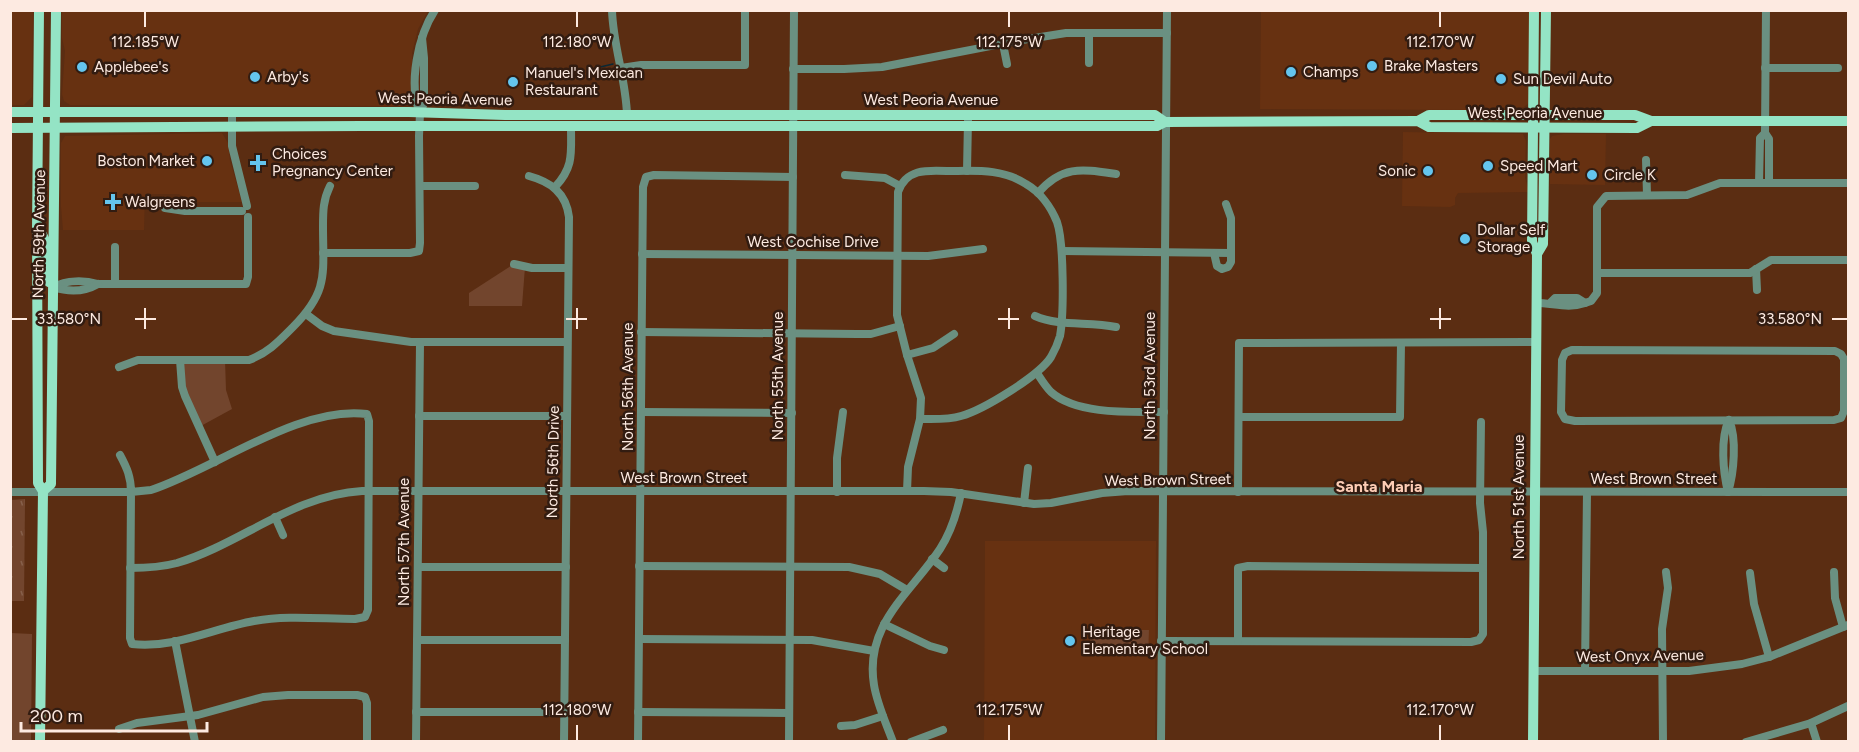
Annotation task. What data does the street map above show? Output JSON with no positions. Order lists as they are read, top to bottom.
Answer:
{
  "streets": {
    "main road": ["West Peoria Avenue", "North 59th Avenue", "North 51st Avenue"],
    "street": [
      "West Cochise Drive",
      "North 55th Avenue",
      "North 53rd Avenue",
      "North 56th Avenue",
      "North 56th Drive",
      "West Brown Street",
      "North 57th Avenue",
      "West Onyx Avenue"
    ]
  },
  "crossings": [
    ["West Peoria Avenue", "North 59th Avenue"],
    ["West Peoria Avenue", "North 55th Avenue"],
    ["West Peoria Avenue", "North 53rd Avenue"],
    ["West Peoria Avenue", "North 51st Avenue"],
    ["West Cochise Drive", "North 55th Avenue"],
    ["West Cochise Drive", "North 56th Avenue"],
    ["North 55th Avenue", "North 56th Avenue"],
    ["North 55th Avenue", "West Brown Street"],
    ["North 53rd Avenue", "West Brown Street"],
    ["North 56th Avenue", "West Brown Street"],
    ["North 56th Drive", "West Brown Street"],
    ["West Brown Street", "North 51st Avenue"],
    ["West Brown Street", "North 57th Avenue"],
    ["North 51st Avenue", "West Onyx Avenue"]
  ],
  "districts": ["Santa Maria"],
  "places": {
    "other": [
      "Brake Masters",
      "Applebee's",
      "Champs",
      "Arby's",
      "Sun Devil Auto",
      "Manuel's Mexican Restaurant",
      "Boston Market",
      "Speed Mart",
      "Sonic",
      "Circle K",
      "Dollar Self Storage",
      "Heritage Elementary School"
    ],
    "health": ["Choices Pregnancy Center", "Walgreens"]
  },
  "scale_bar": "200 m",
  "coordinates": [
    "112.185°W",
    "112.180°W",
    "112.175°W",
    "112.170°W",
    "33.580°N"
  ]
}
